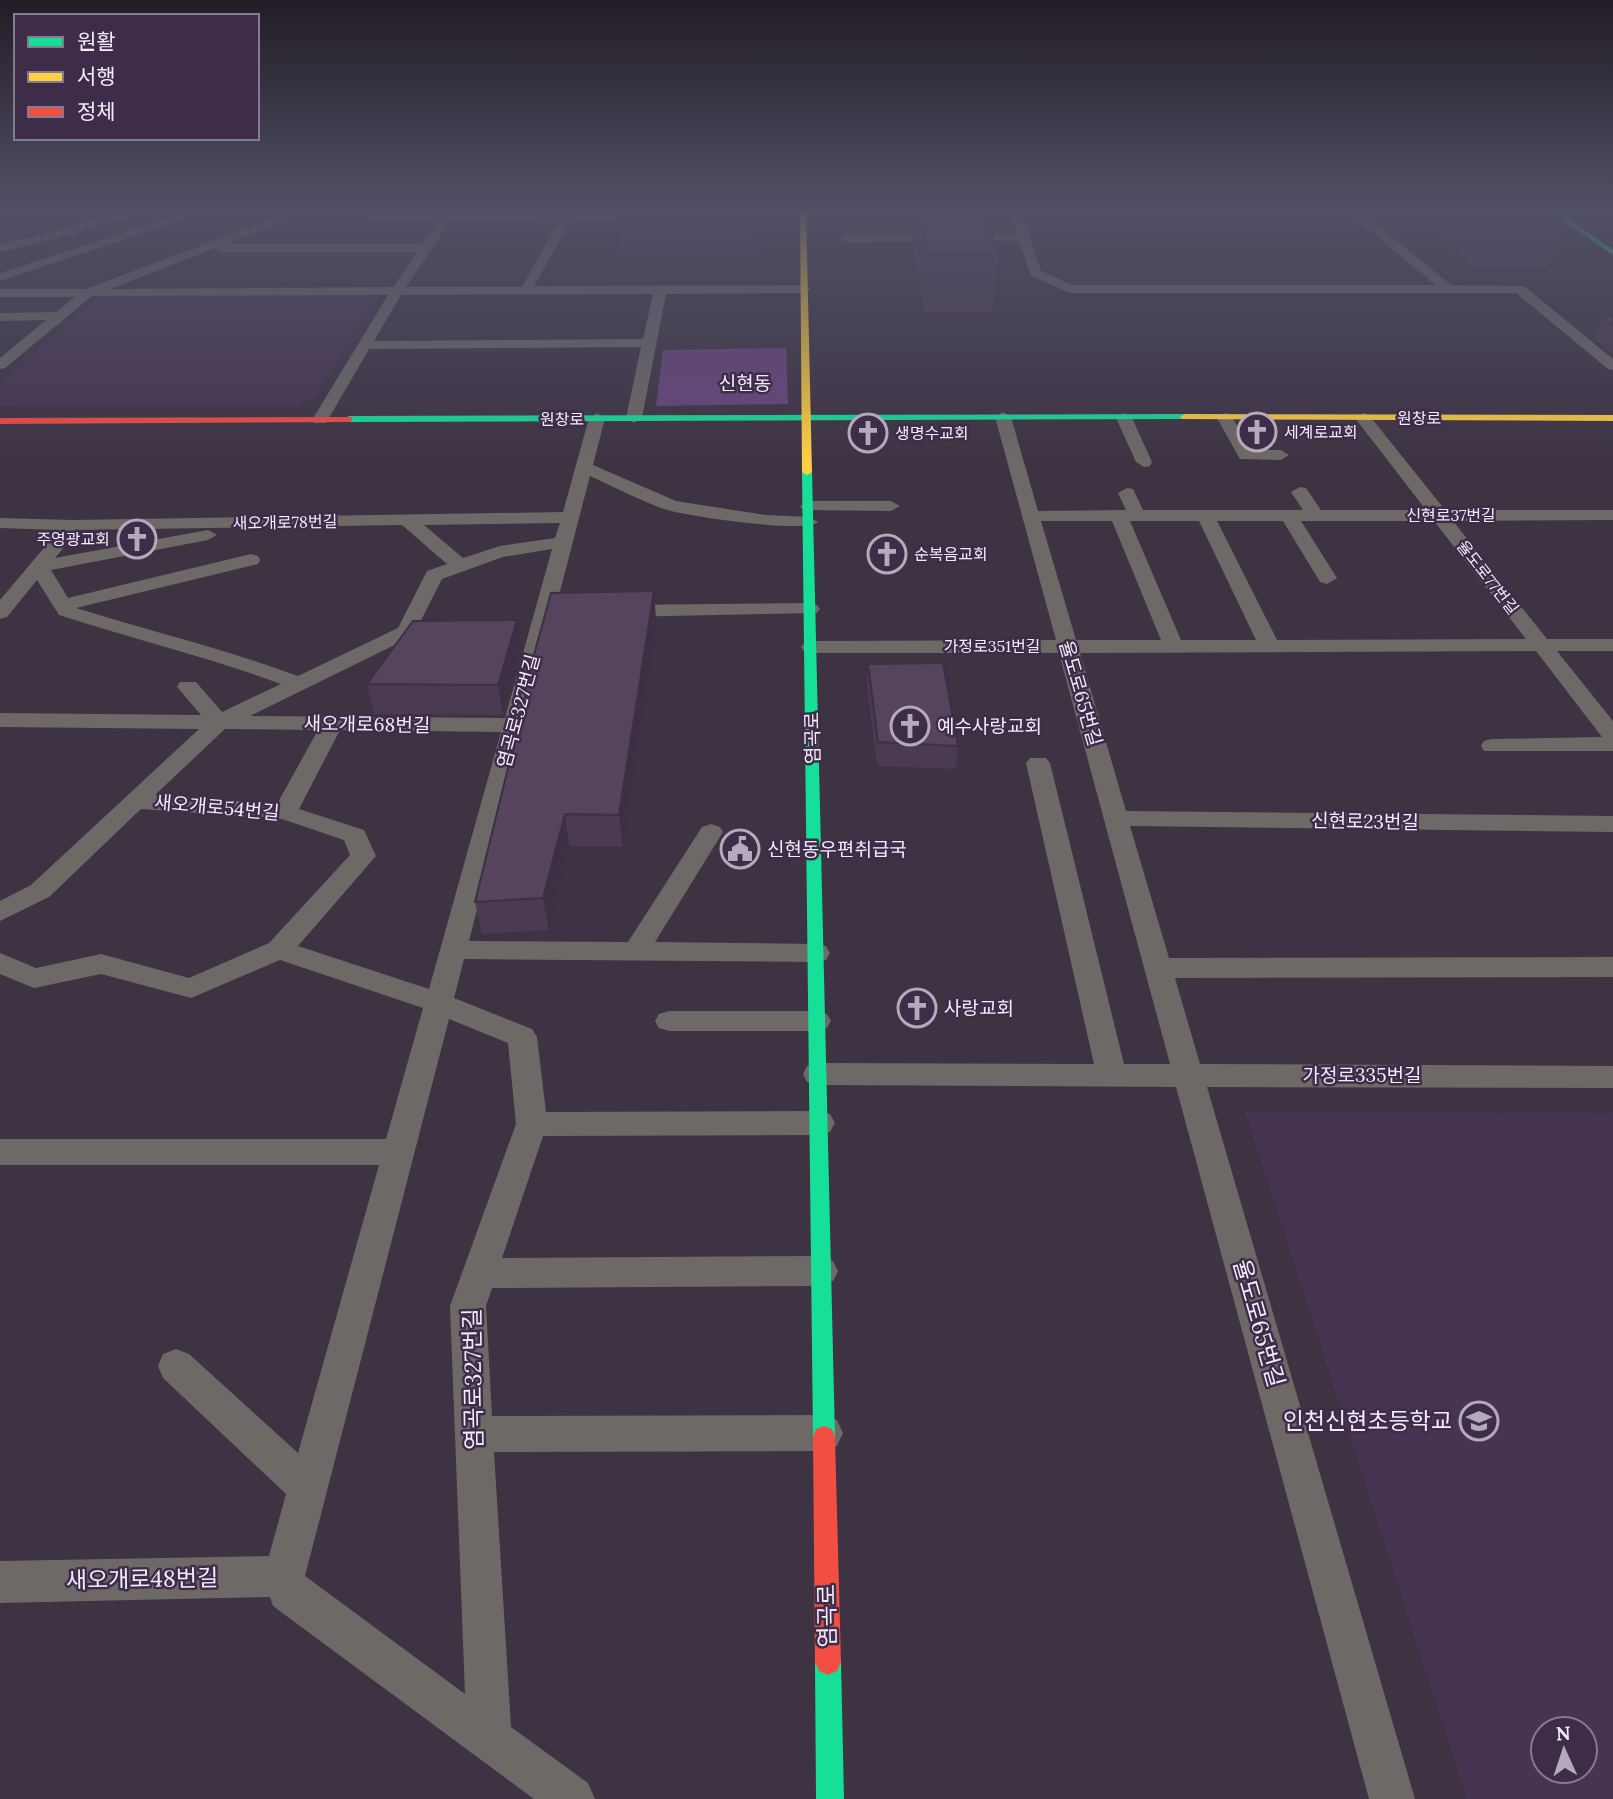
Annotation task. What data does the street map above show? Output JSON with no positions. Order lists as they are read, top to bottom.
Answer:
{
  "streets": {
    "main road": ["원창로", "염곡로"],
    "street": [
      "신현로37번길",
      "새오개로78번길",
      "율도로77번길",
      "가정로351번길",
      "율도로65번길",
      "염곡로327번길",
      "새오개로68번길",
      "새오개로54번길",
      "신현로23번길",
      "가정로335번길",
      "새오개로48번길"
    ]
  },
  "crossings": [
    ["원창로", "율도로77번길"],
    ["원창로", "율도로65번길"],
    ["원창로", "염곡로327번길"],
    ["원창로", "염곡로"],
    ["신현로37번길", "율도로77번길"],
    ["신현로37번길", "율도로65번길"],
    ["새오개로78번길", "염곡로327번길"],
    ["새오개로78번길", "새오개로68번길"],
    ["율도로77번길", "가정로351번길"],
    ["가정로351번길", "율도로65번길"],
    ["가정로351번길", "염곡로"],
    ["율도로65번길", "신현로23번길"],
    ["율도로65번길", "가정로335번길"],
    ["염곡로327번길", "새오개로68번길"],
    ["염곡로327번길", "새오개로48번길"],
    ["새오개로68번길", "새오개로54번길"],
    ["염곡로", "가정로335번길"]
  ],
  "districts": ["신현동"],
  "places": {
    "church": [
      "세계로교회",
      "생명수교회",
      "주영광교회",
      "순복음교회",
      "예수사랑교회",
      "사랑교회"
    ],
    "public building": ["신현동우편취급국"],
    "school or university": ["인천신현초등학교"]
  },
  "legend": ["원활", "서행", "정체"],
  "north": "top"
}
